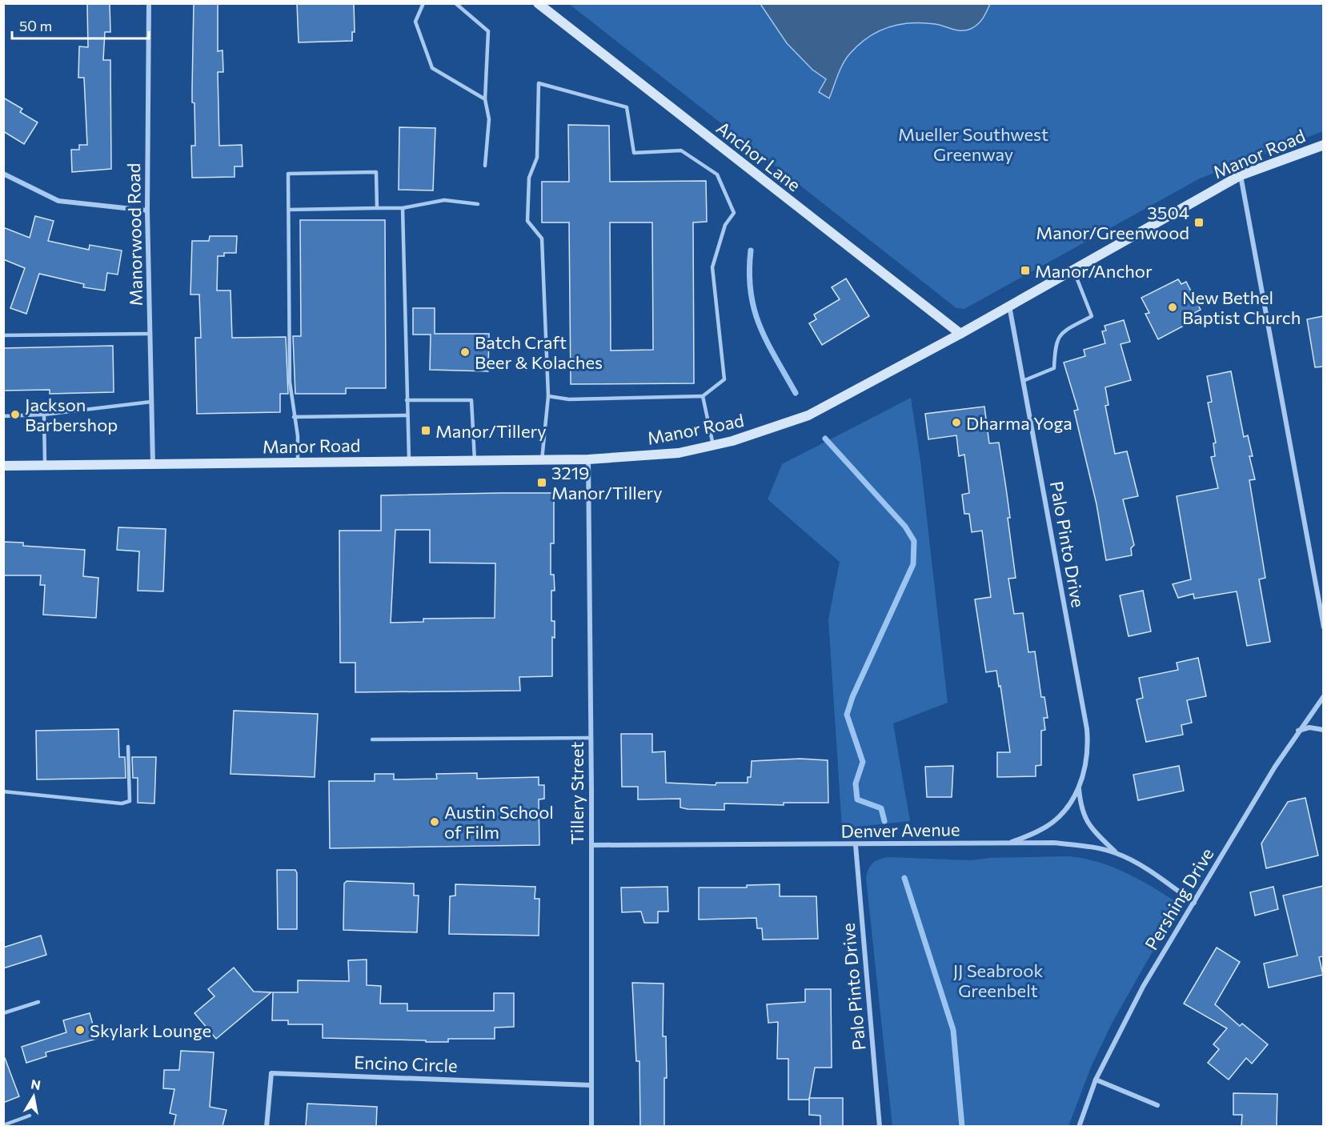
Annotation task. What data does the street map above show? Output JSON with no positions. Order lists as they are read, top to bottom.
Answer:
{
  "streets": {
    "main road": ["Manor Road", "Anchor Lane"],
    "street": [
      "Manorwood Road",
      "Palo Pinto Drive",
      "Tillery Street",
      "Denver Avenue",
      "Pershing Drive",
      "Encino Circle"
    ]
  },
  "crossings": [
    ["Manor Road", "Anchor Lane"],
    ["Manor Road", "Manorwood Road"],
    ["Manor Road", "Palo Pinto Drive"],
    ["Manor Road", "Tillery Street"],
    ["Palo Pinto Drive", "Denver Avenue"],
    ["Tillery Street", "Denver Avenue"],
    ["Tillery Street", "Encino Circle"],
    ["Denver Avenue", "Pershing Drive"]
  ],
  "parks": ["Mueller Southwest Greenway", "JJ Seabrook Greenbelt"],
  "places": {
    "transit": [
      "3504 Manor/Greenwood",
      "Manor/Anchor",
      "Manor/Tillery",
      "3219 Manor/Tillery"
    ],
    "other": [
      "New Bethel Baptist Church",
      "Batch Craft Beer & Kolaches",
      "Jackson Barbershop",
      "Dharma Yoga",
      "Austin School of Film",
      "Skylark Lounge"
    ]
  },
  "scale_bar": "50 m",
  "north": "top"
}
